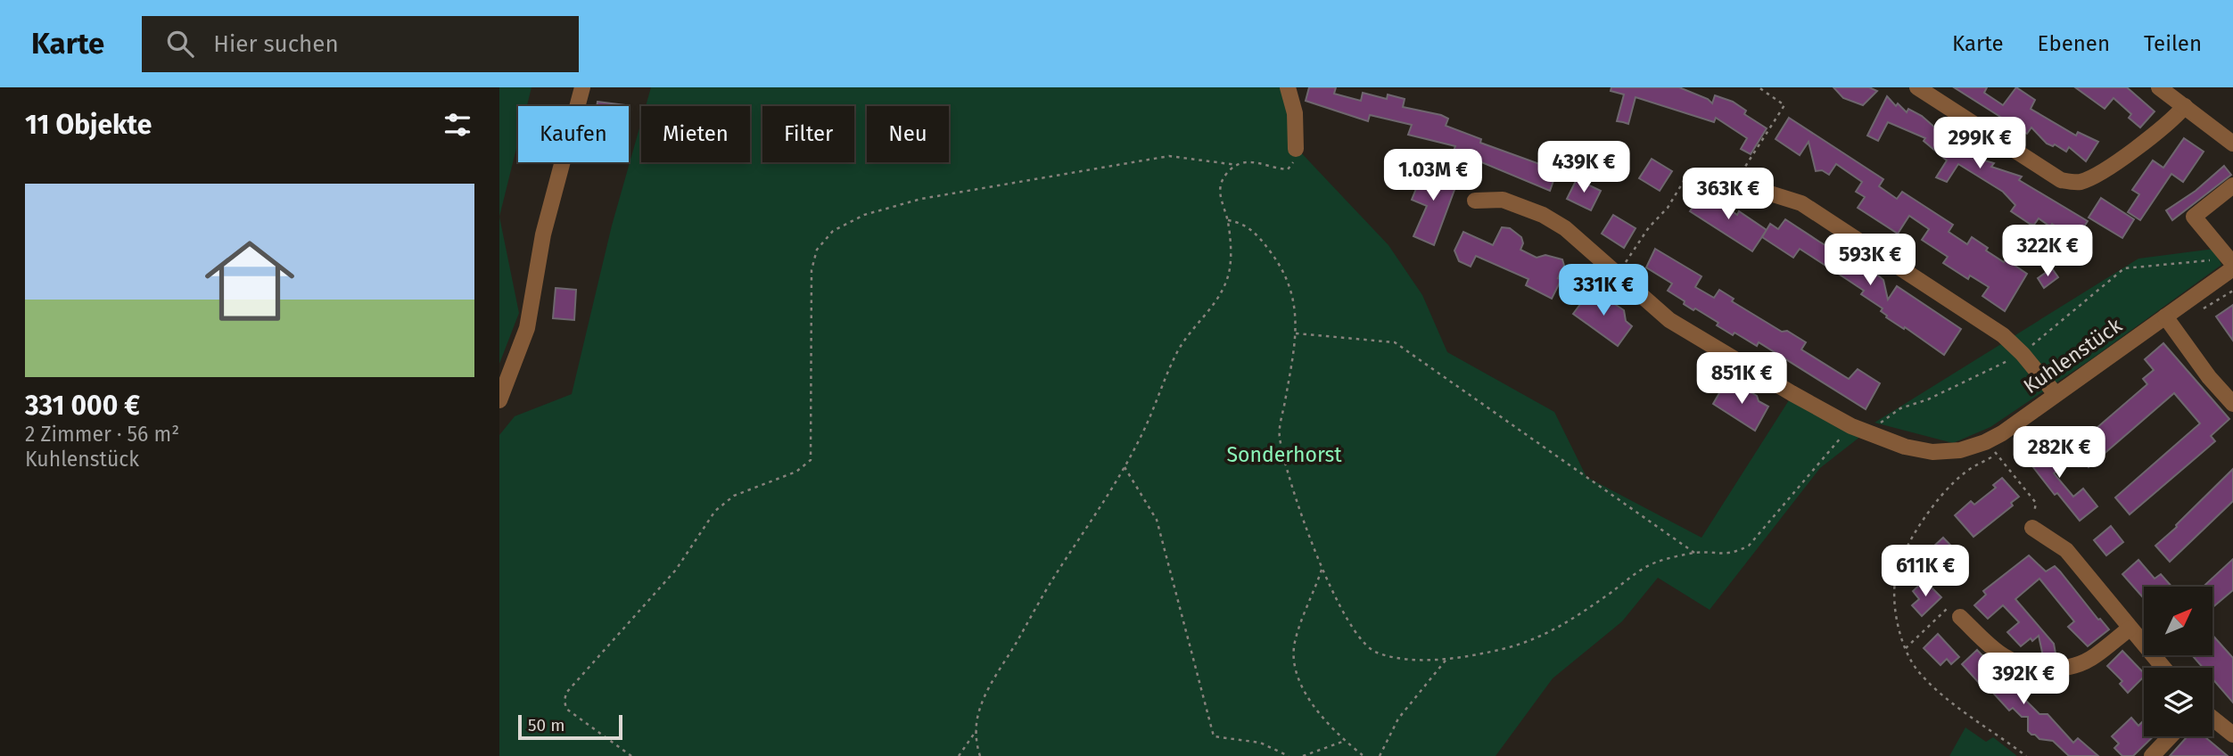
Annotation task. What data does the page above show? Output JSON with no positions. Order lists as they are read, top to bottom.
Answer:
{
  "streets": {
    "street": ["Kuhlenstück"]
  },
  "parks": ["Sonderhorst"],
  "scale_bar": "50 m",
  "north": "top right",
  "page": {
    "header": "Karte",
    "search": "Hier suchen",
    "nav": ["Karte", "Ebenen", "Teilen"],
    "heading": "11 Objekte",
    "chip": [
      "Kaufen",
      "Mieten",
      "Filter",
      "Neu"
    ],
    "price": [
      "299K €",
      "439K €",
      "1.03M €",
      "363K €",
      "322K €",
      "593K €",
      "331K €",
      "851K €",
      "282K €",
      "611K €",
      "392K €"
    ],
    "list": [
      {
        "name": "331 000 €",
        "note": "2 Zimmer · 56 m² · Kuhlenstück"
      }
    ],
    "scale": "50 m"
  }
}
